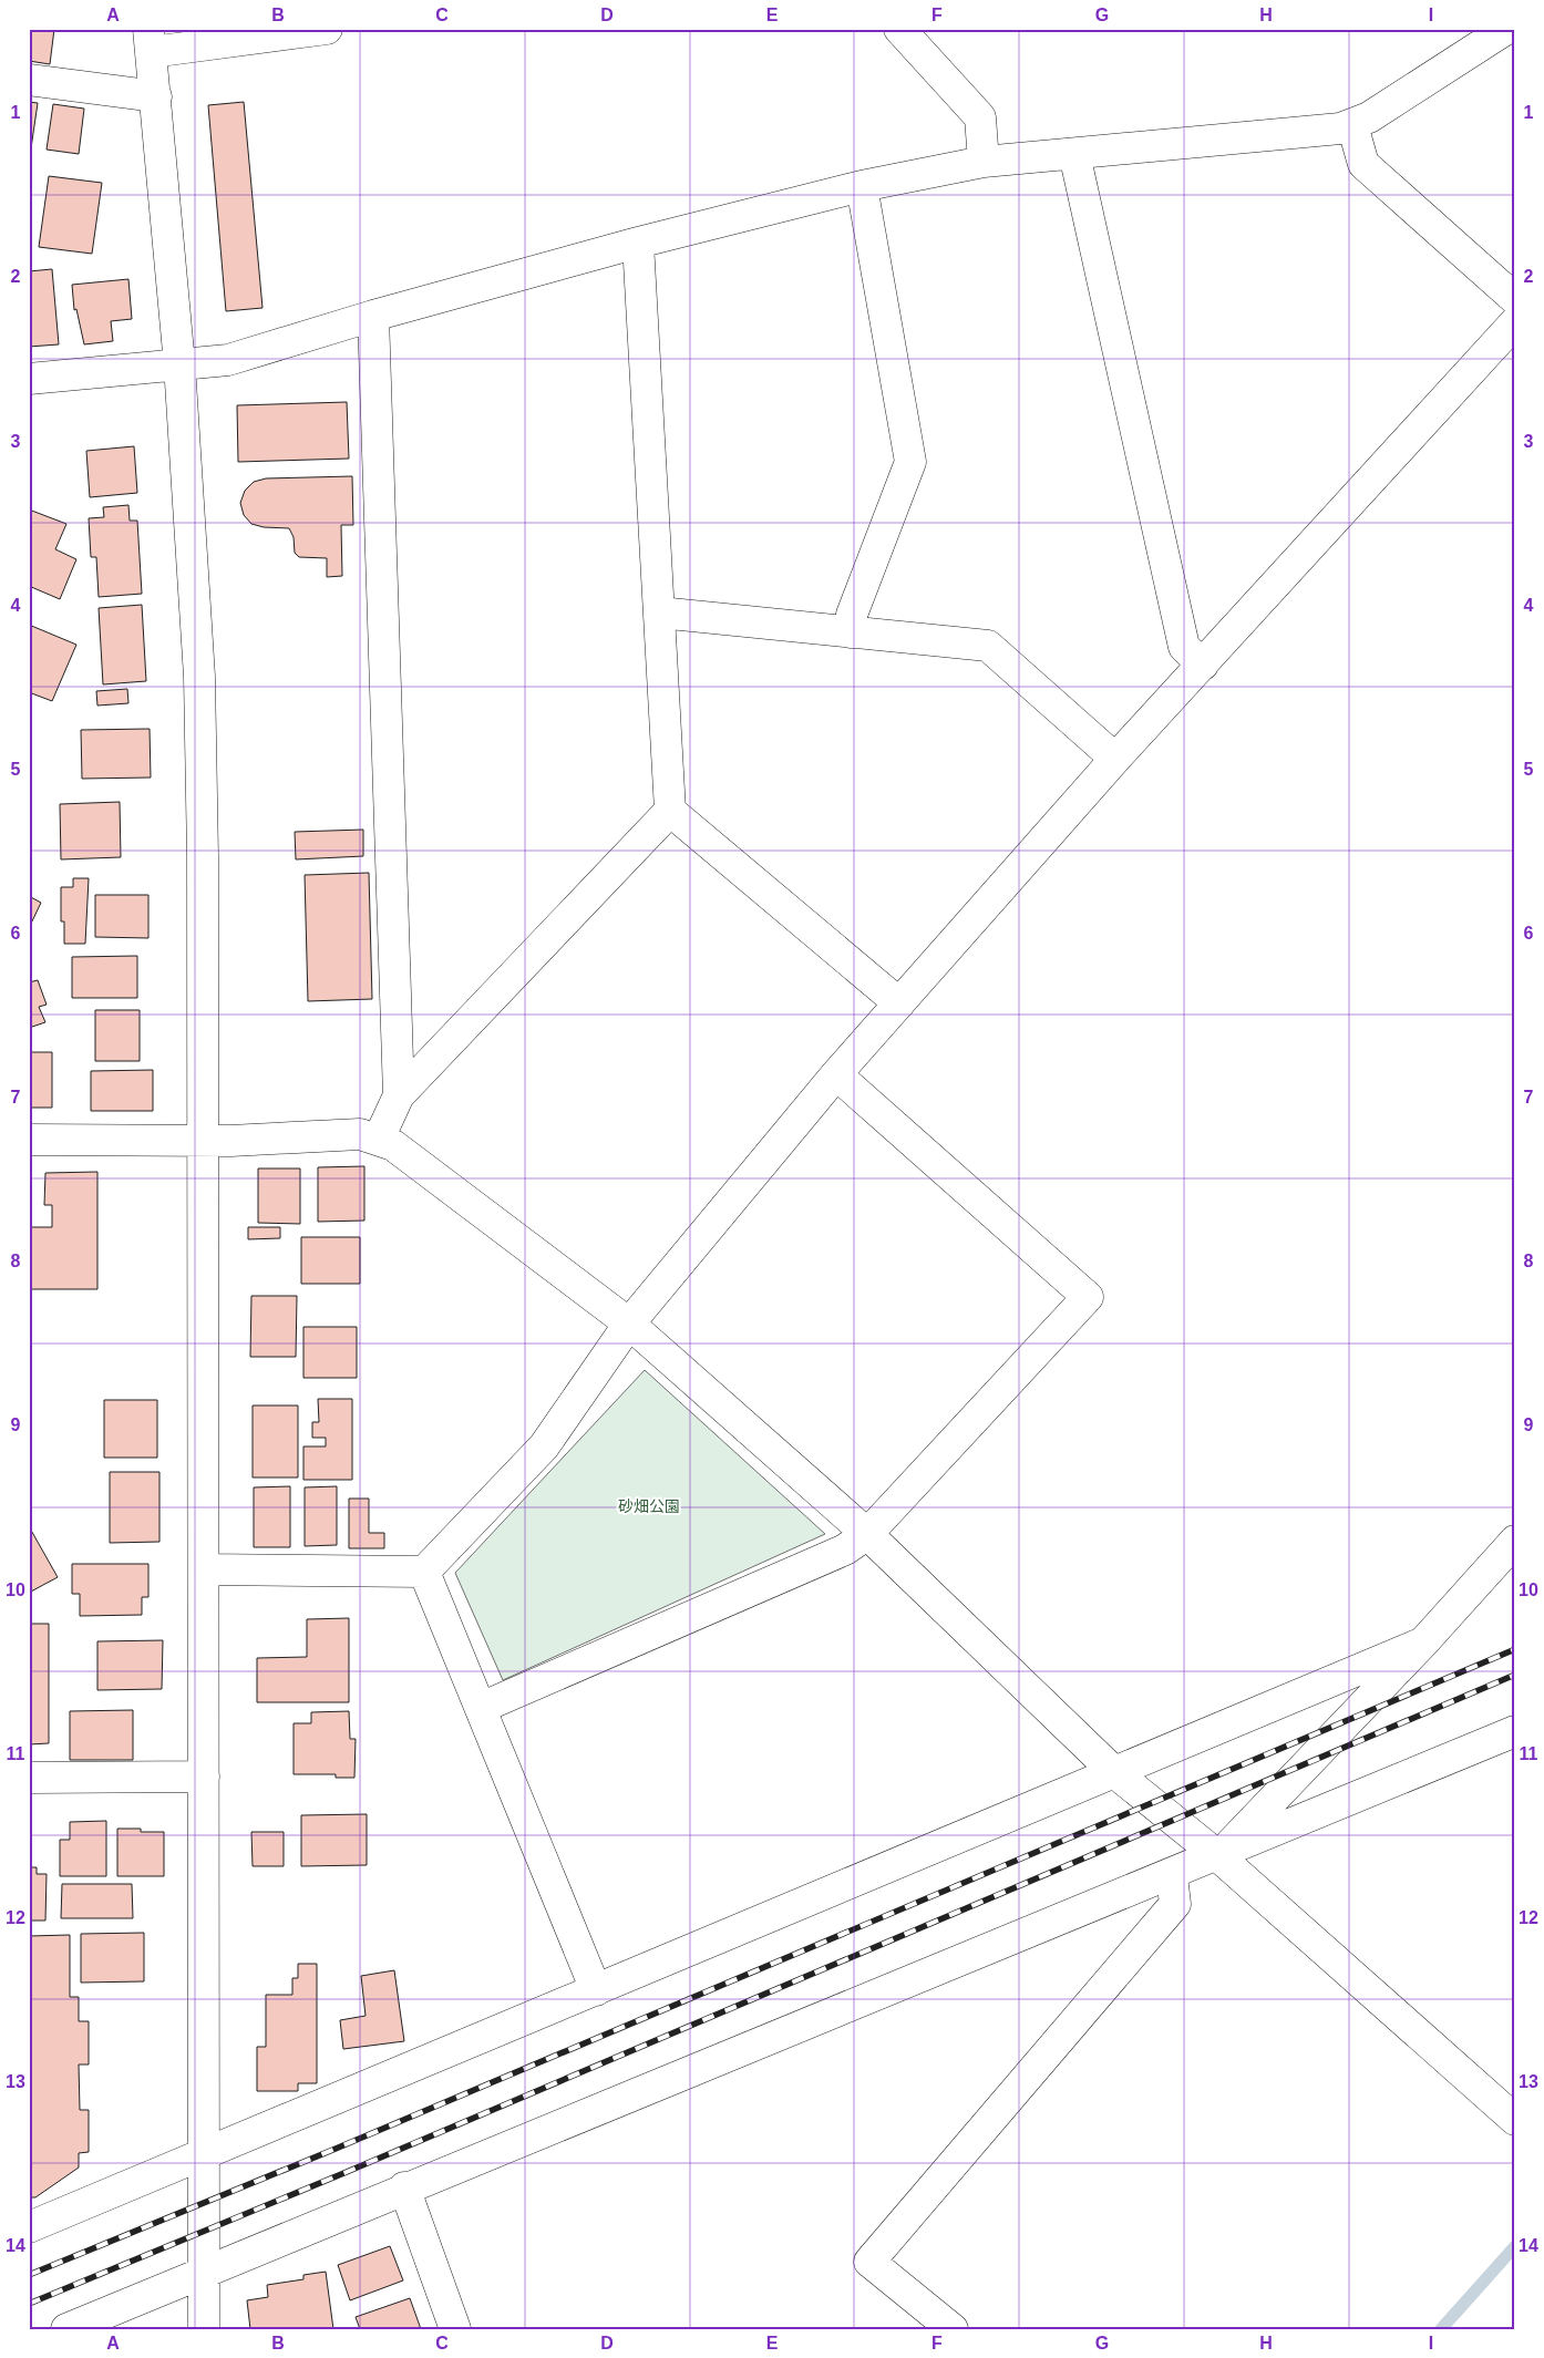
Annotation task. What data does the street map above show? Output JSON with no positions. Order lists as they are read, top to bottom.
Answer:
{
  "parks": ["砂畑公園"],
  "grid": {
    "columns": [
      "A",
      "B",
      "C",
      "D",
      "E",
      "F",
      "G",
      "H",
      "I"
    ],
    "rows": [
      "1",
      "2",
      "3",
      "4",
      "5",
      "6",
      "7",
      "8",
      "9",
      "10",
      "11",
      "12",
      "13",
      "14"
    ]
  }
}
